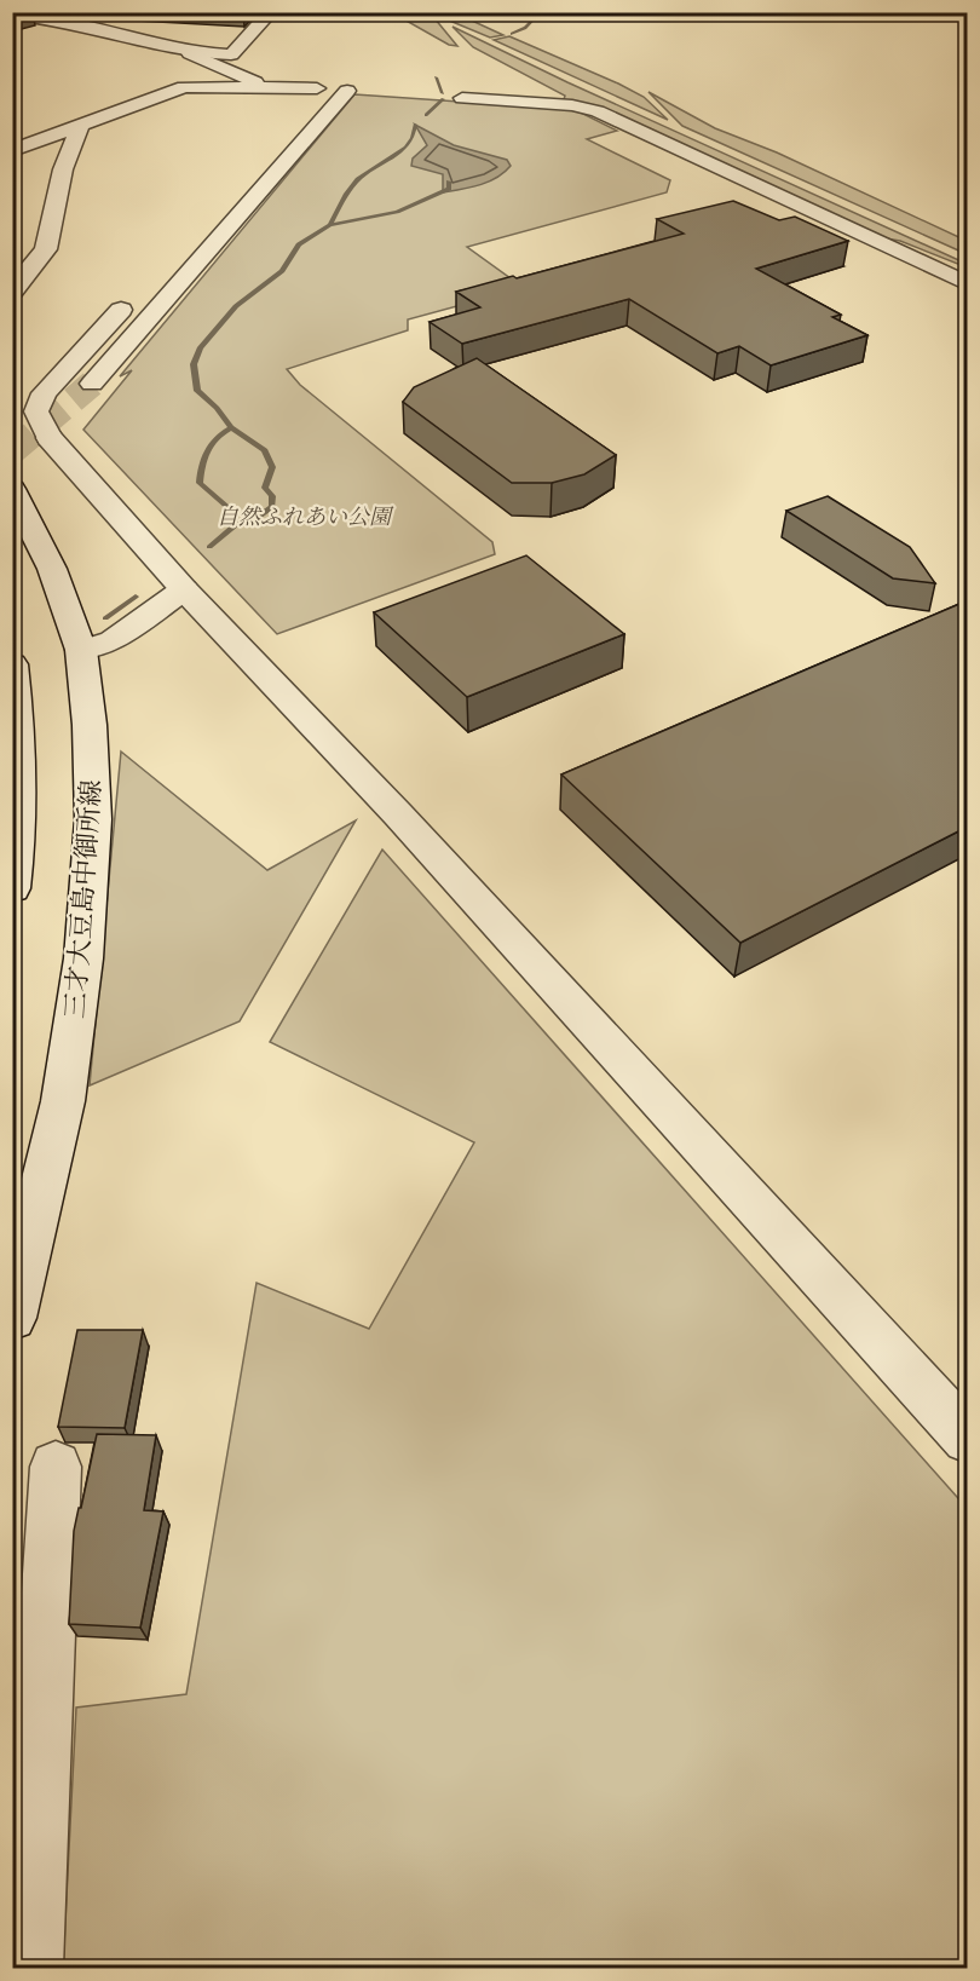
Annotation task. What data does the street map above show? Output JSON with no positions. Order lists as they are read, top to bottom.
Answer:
{
  "streets": {
    "street": ["三才大豆島中御所線"]
  },
  "parks": ["自然ふれあい公園"]
}
